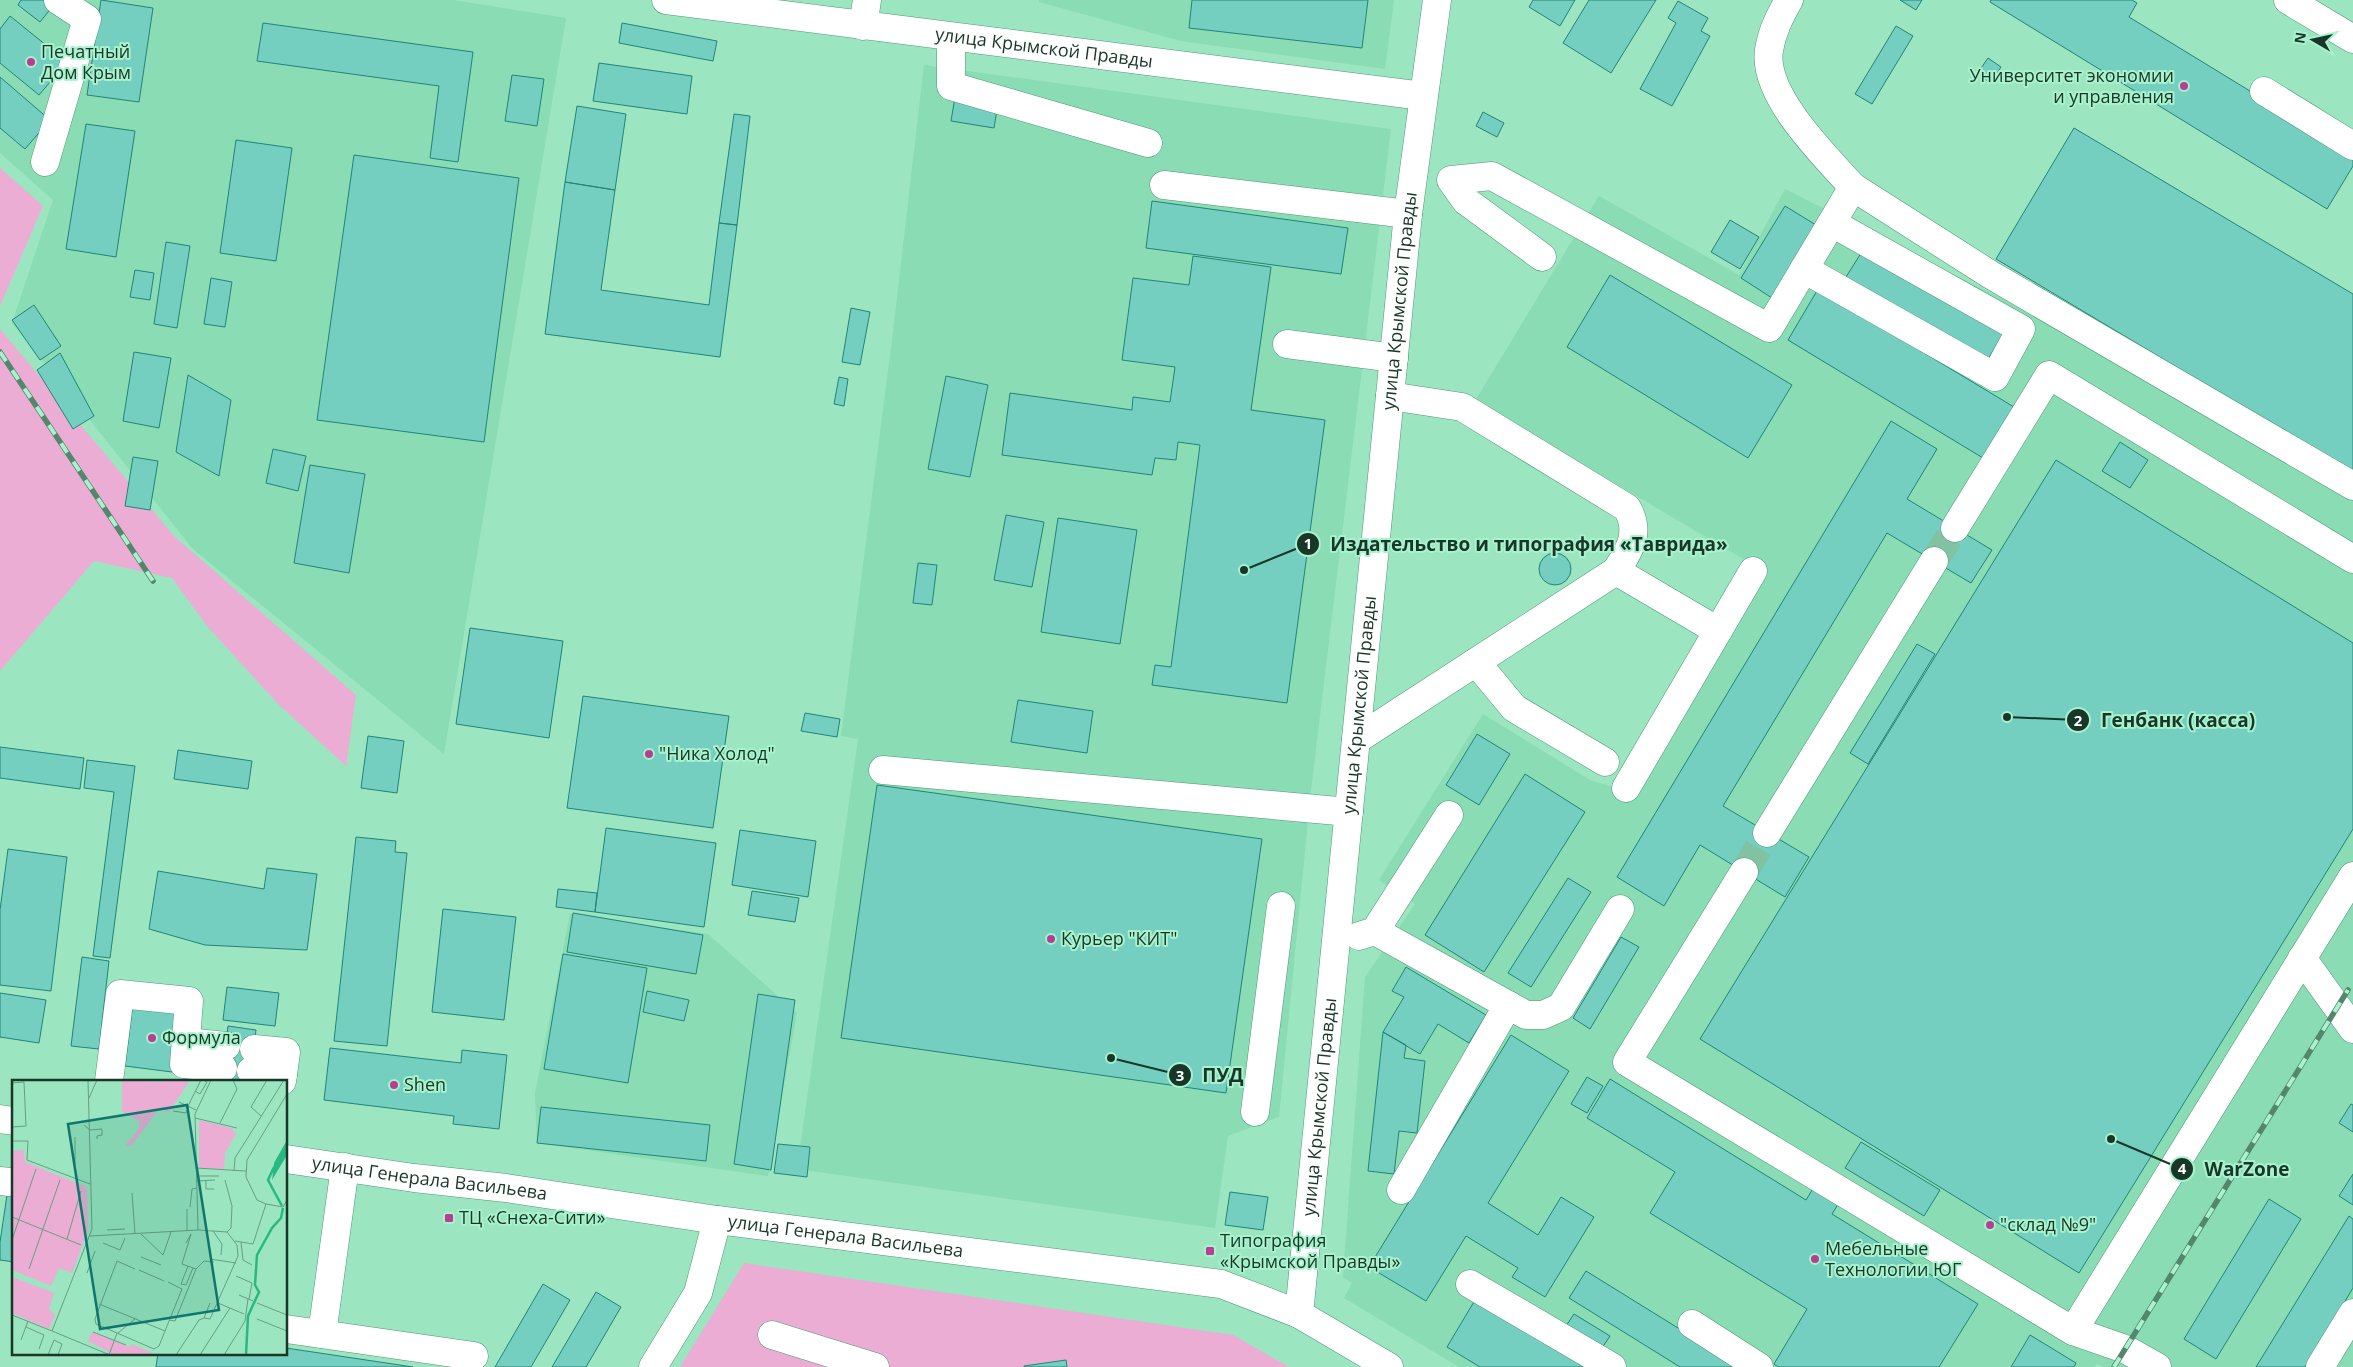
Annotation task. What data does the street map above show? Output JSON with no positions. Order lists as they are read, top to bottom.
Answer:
{
  "streets": {
    "street": ["улица Крымской Правды", "улица Генерала Васильева"]
  },
  "crossings": [
    ["улица Крымской Правды", "улица Генерала Васильева"]
  ],
  "places": {
    "other": [
      "Печатный Дом Крым",
      "Университет экономии и управления",
      "Издательство и типография «Таврида»",
      "Генбанк (касса)",
      "\"Ника Холод\"",
      "Курьер \"КИТ\"",
      "Формула",
      "ПУД",
      "Shen",
      "WarZone",
      "\"склад №9\"",
      "Мебельные Технологии ЮГ"
    ],
    "transit": ["ТЦ «Снеха-Сити»", "Типография «Крымской Правды»"]
  },
  "north": "left"
}
